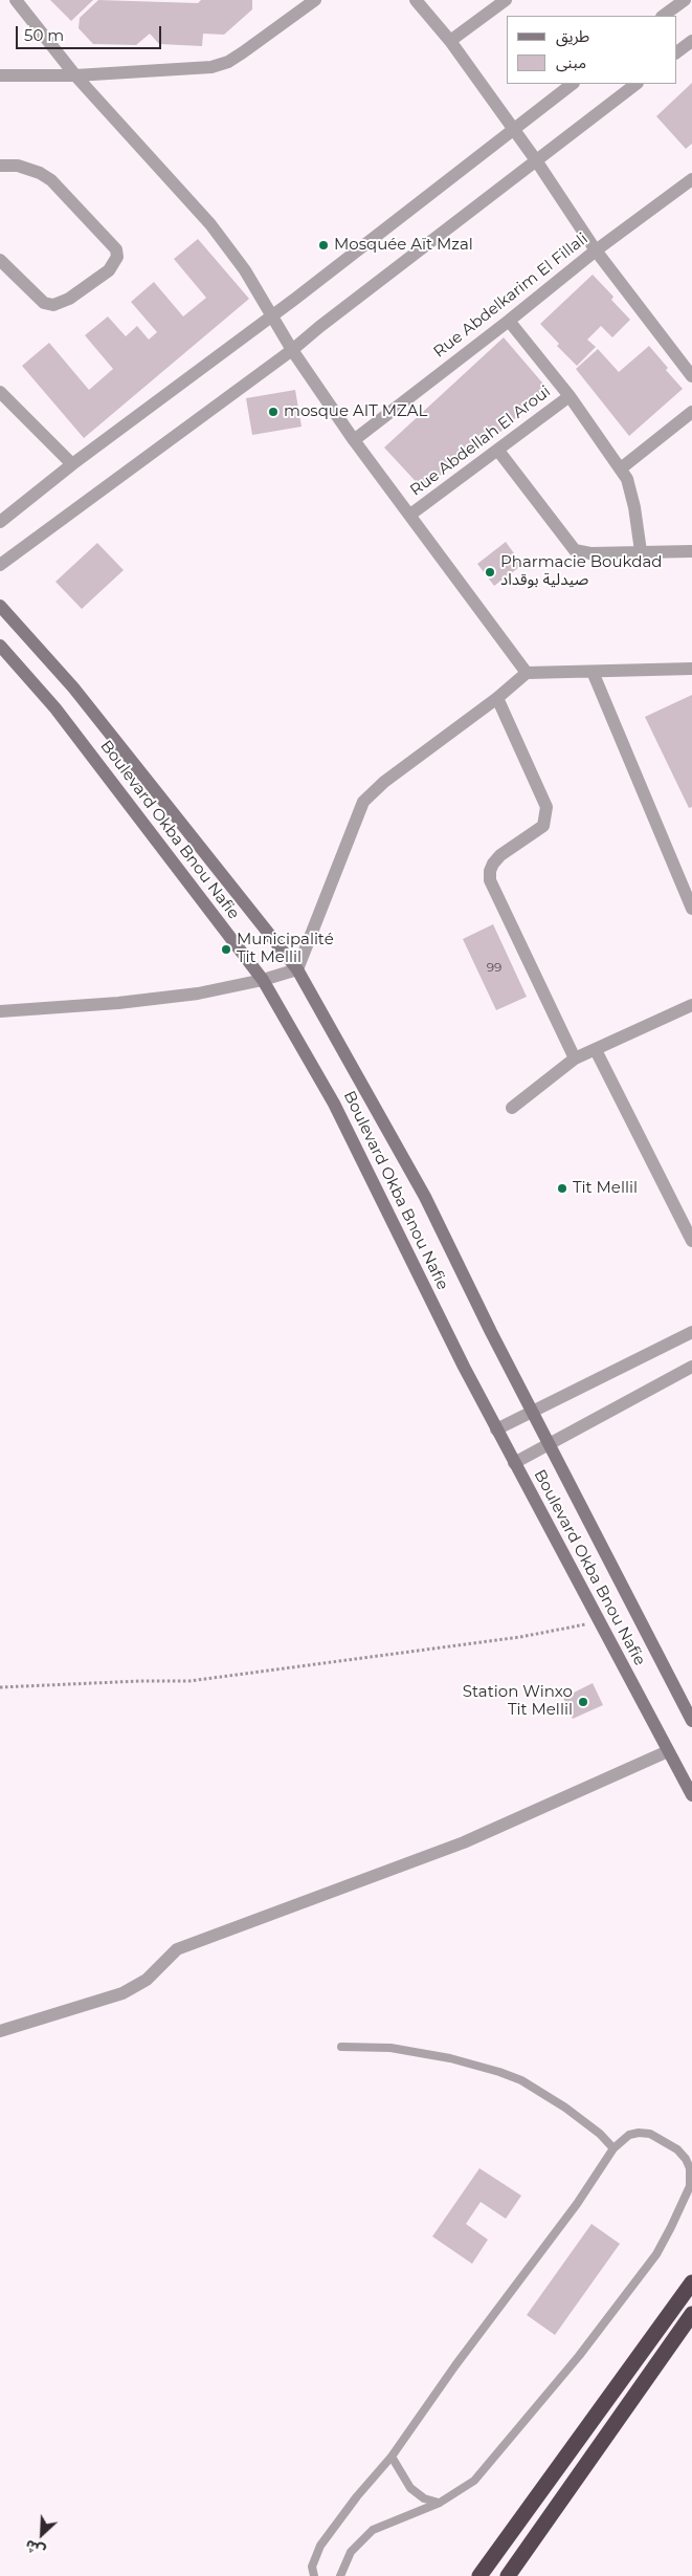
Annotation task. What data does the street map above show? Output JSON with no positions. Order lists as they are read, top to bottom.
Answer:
{
  "streets": {
    "main road": ["Boulevard Okba Bnou Nafie"],
    "street": ["Rue Abdelkarim El Fillali", "Rue Abdellah El Aroui"]
  },
  "places": [
    "Mosquée Aït Mzal",
    "mosque AIT MZAL",
    "Pharmacie Boukdad صيدلية بوقداد",
    "Municipalité Tit Mellil",
    "Tit Mellil",
    "Station Winxo Tit Mellil"
  ],
  "house_numbers": ["99"],
  "legend": ["طريق", "مبنى"],
  "scale_bar": "50 m",
  "north": "bottom left"
}
